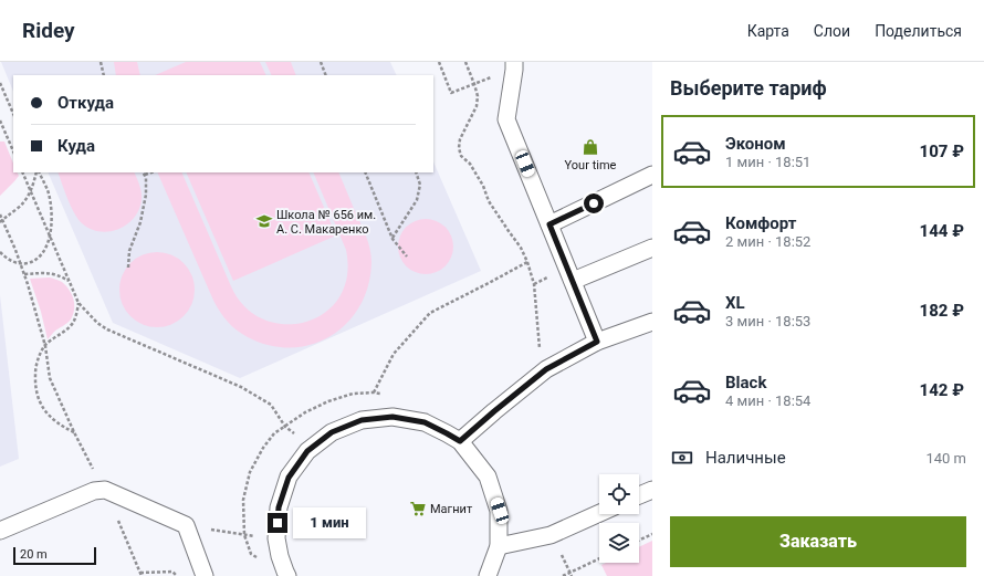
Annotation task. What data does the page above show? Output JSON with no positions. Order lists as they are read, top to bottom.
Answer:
{
  "places": {
    "shop": ["Your time"],
    "school or university": ["Школа № 656 им. А. С. Макаренко"],
    "supermarket": ["Магнит"]
  },
  "scale_bar": "20 m",
  "page": {
    "header": "Ridey",
    "nav": ["Карта", "Слои", "Поделиться"],
    "heading": "Выберите тариф",
    "banner": ["Откуда", "Куда"],
    "list": [
      {
        "name": "Эконом",
        "note": "1 мин · 18:51",
        "value": "107 ₽"
      },
      {
        "name": "Комфорт",
        "note": "2 мин · 18:52",
        "value": "144 ₽"
      },
      {
        "name": "XL",
        "note": "3 мин · 18:53",
        "value": "182 ₽"
      },
      {
        "name": "Black",
        "note": "4 мин · 18:54",
        "value": "142 ₽"
      }
    ],
    "pay": ["Наличные", "140 m"],
    "bubble": "1 мин",
    "buttons": "Заказать",
    "scale": "20 m"
  }
}
